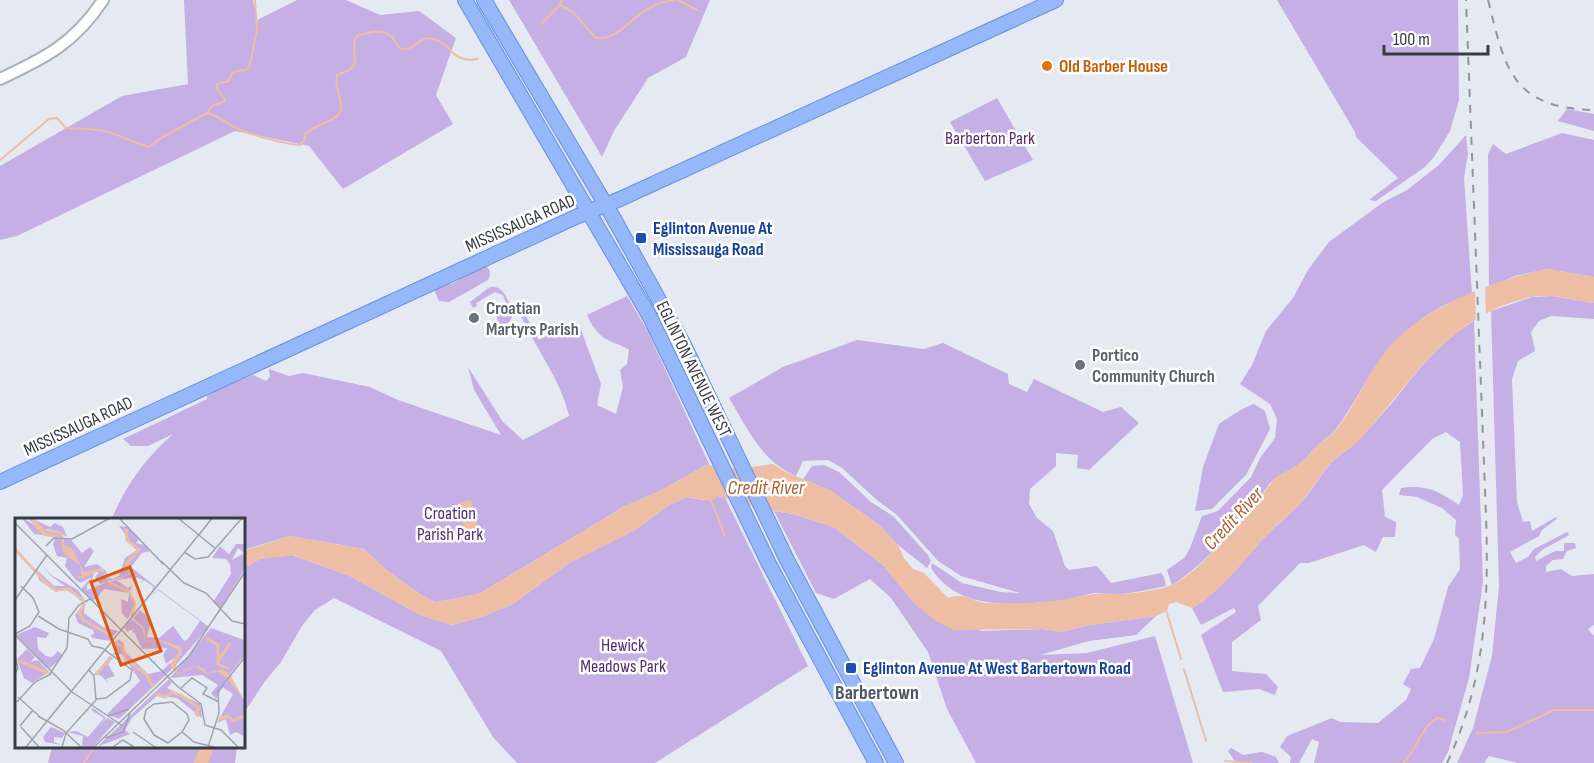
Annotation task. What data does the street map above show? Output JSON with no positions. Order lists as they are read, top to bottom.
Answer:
{
  "streets": {
    "main road": ["MISSISSAUGA ROAD", "EGLINTON AVENUE WEST"]
  },
  "crossings": [
    ["MISSISSAUGA ROAD", "EGLINTON AVENUE WEST"]
  ],
  "districts": ["Barbertown"],
  "water": ["Credit River"],
  "parks": ["Barberton Park", "Croation Parish Park", "Hewick Meadows Park"],
  "places": {
    "other": ["Old Barber House", "Croatian Martyrs Parish", "Portico Community Church"],
    "transit": ["Eglinton Avenue At Mississauga Road", "Eglinton Avenue At West Barbertown Road"]
  },
  "scale_bar": "100 m"
}
